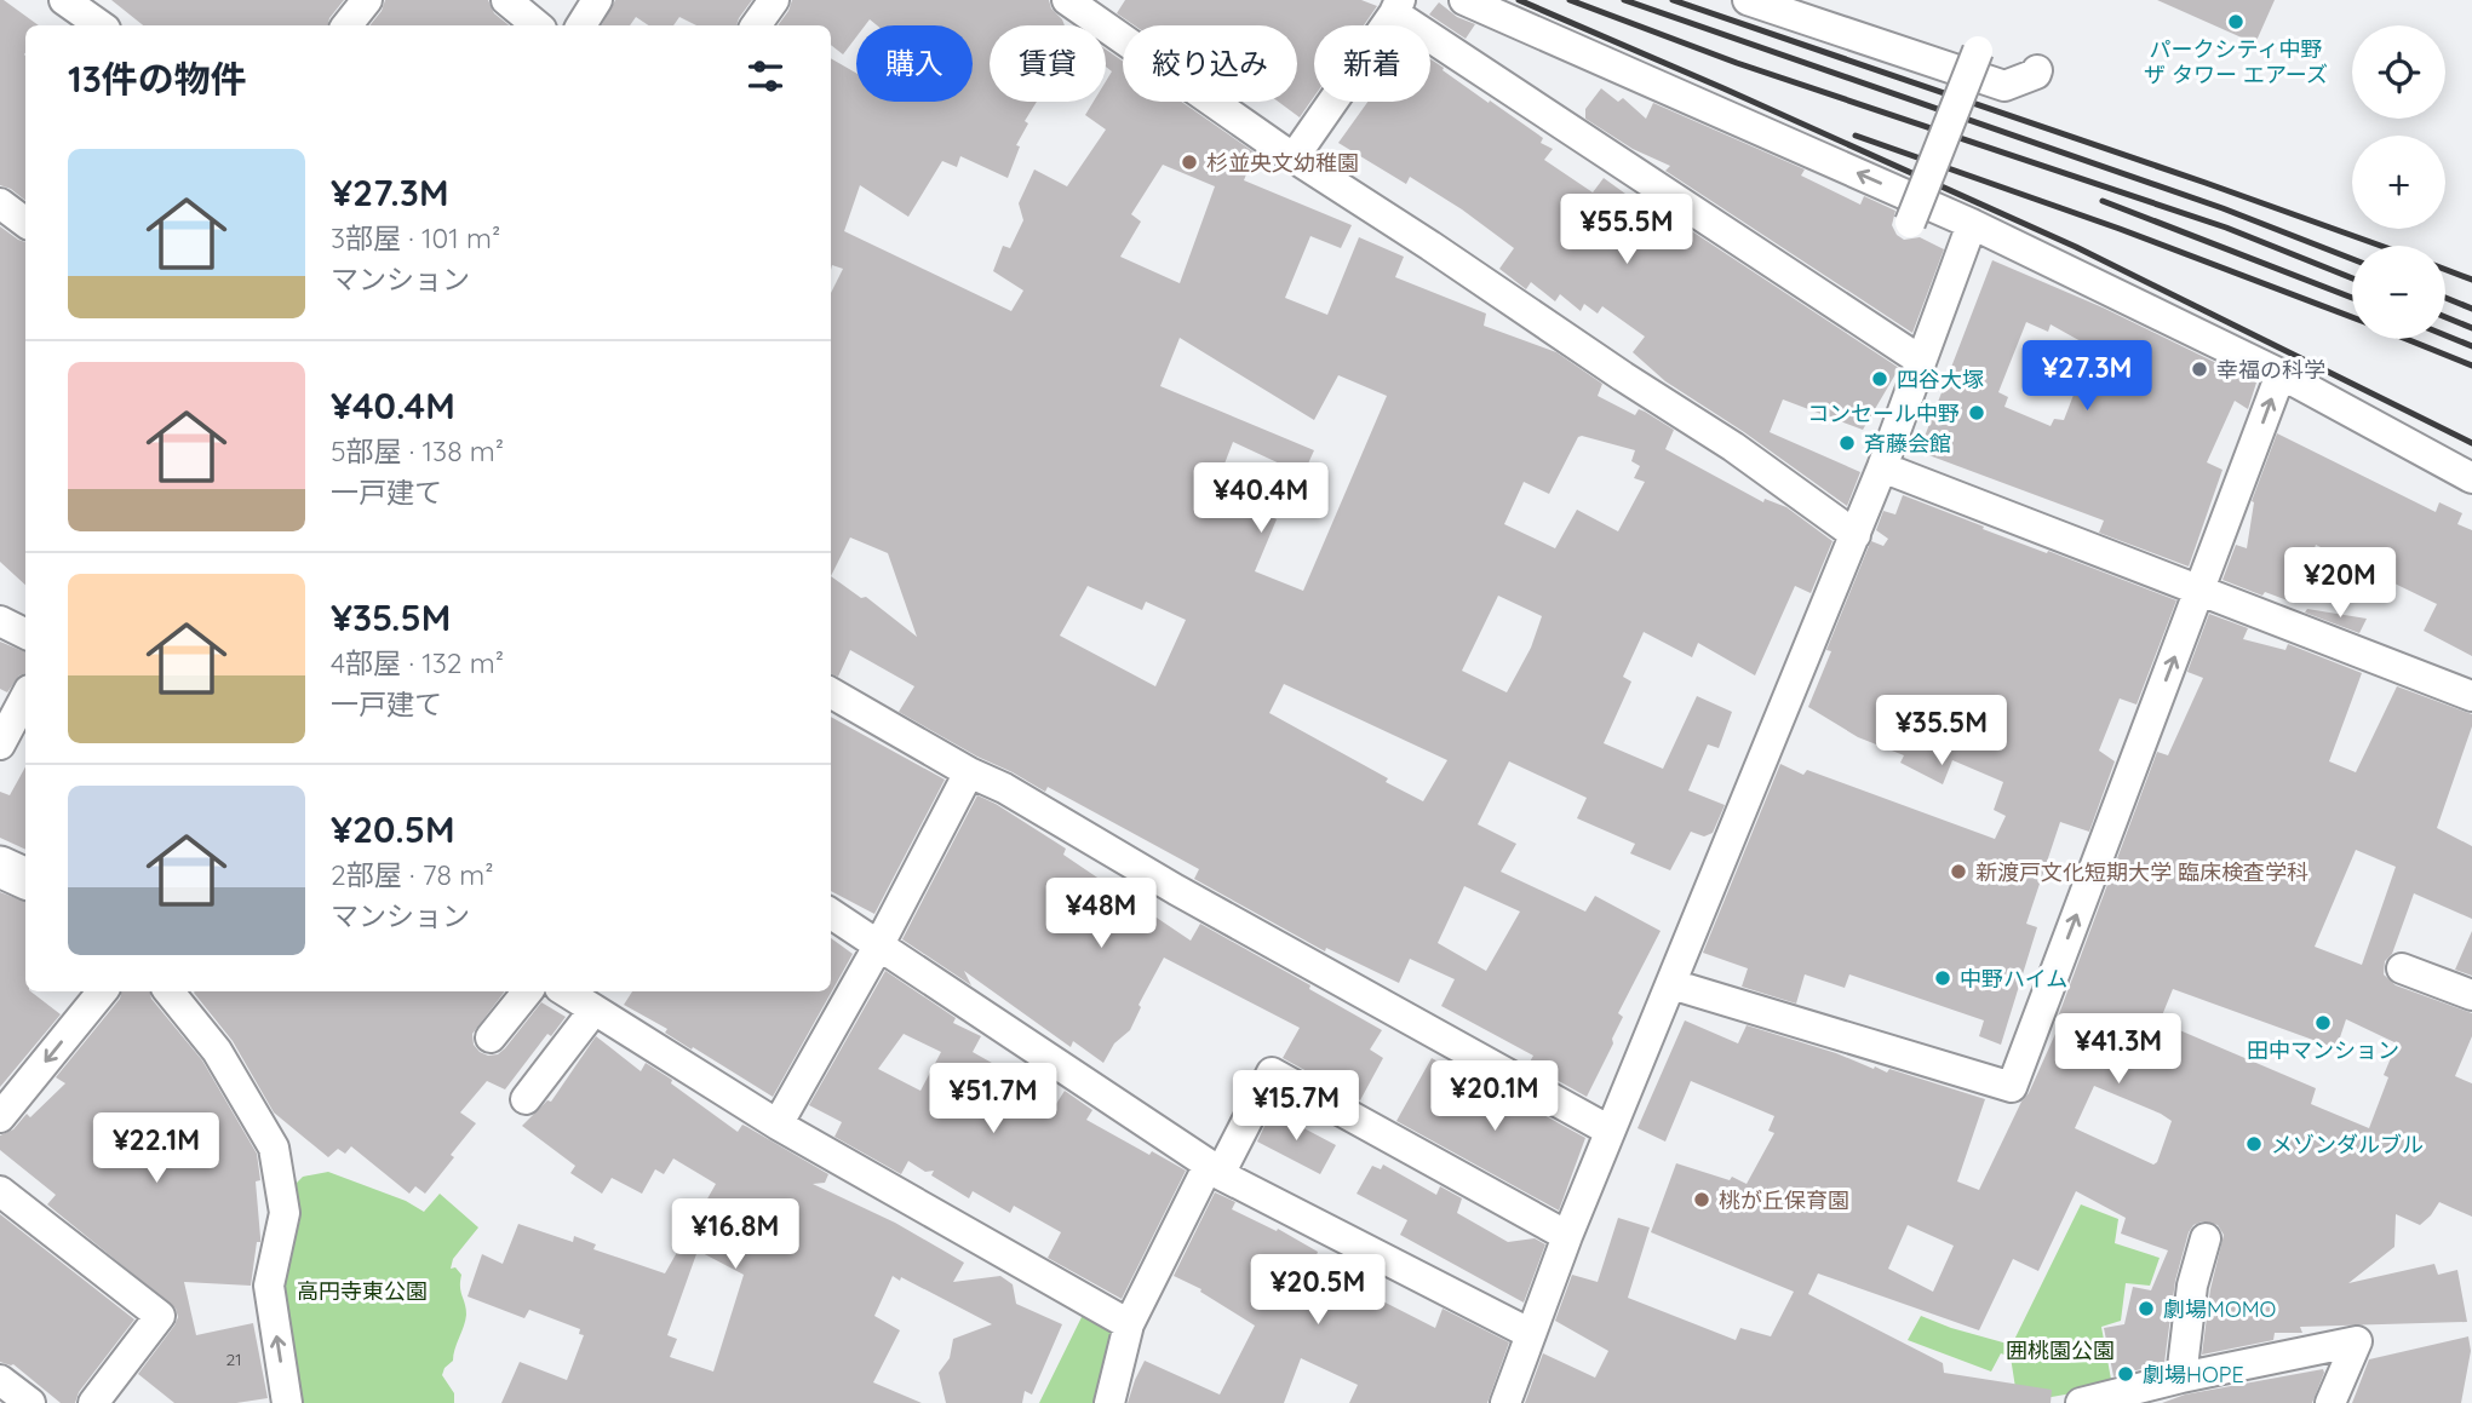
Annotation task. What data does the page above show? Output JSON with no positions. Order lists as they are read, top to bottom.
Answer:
{
  "parks": ["高円寺東公園", "囲桃園公園"],
  "places": [
    "パークシティ中野 ザ タワー エアーズ",
    "杉並央文幼稚園",
    "幸福の科学",
    "四谷大塚",
    "コンセール中野",
    "斉藤会館",
    "新渡戸文化短期大学 臨床検査学科",
    "中野ハイム",
    "田中マンション",
    "メゾンダルブル",
    "桃が丘保育園",
    "劇場MOMO",
    "劇場HOPE"
  ],
  "house_numbers": ["21"],
  "page": {
    "map_buttons": ["+", "−"],
    "chip": [
      "購入",
      "賃貸",
      "絞り込み",
      "新着"
    ],
    "heading": "13件の物件",
    "list": [
      {
        "name": "¥27.3M",
        "note": "3部屋 · 101 m² · マンション"
      },
      {
        "name": "¥40.4M",
        "note": "5部屋 · 138 m² · 一戸建て"
      },
      {
        "name": "¥35.5M",
        "note": "4部屋 · 132 m² · 一戸建て"
      },
      {
        "name": "¥20.5M",
        "note": "2部屋 · 78 m² · マンション"
      }
    ],
    "price": [
      "¥55.5M",
      "¥27.3M",
      "¥40.4M",
      "¥20M",
      "¥35.5M",
      "¥48M",
      "¥41.3M",
      "¥20.1M",
      "¥51.7M",
      "¥15.7M",
      "¥22.1M",
      "¥16.8M",
      "¥20.5M"
    ]
  }
}
